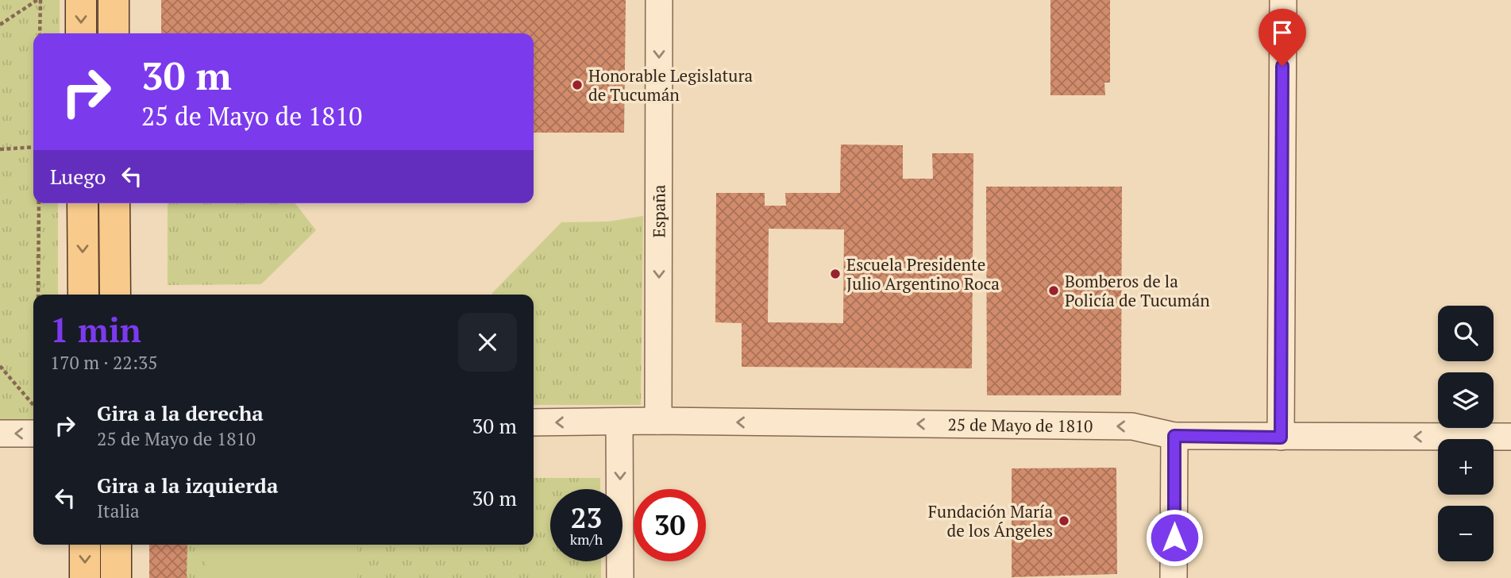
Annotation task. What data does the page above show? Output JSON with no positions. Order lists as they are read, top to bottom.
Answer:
{
  "streets": {
    "street": ["España", "25 de Mayo de 1810"]
  },
  "crossings": [
    ["España", "25 de Mayo de 1810"]
  ],
  "one_way": ["España", "25 de Mayo de 1810"],
  "places": [
    "Honorable Legislatura de Tucumán",
    "Escuela Presidente Julio Argentino Roca",
    "Bomberos de la Policía de Tucumán",
    "Fundación María de los Ángeles"
  ],
  "page": {
    "turn": ["30 m", "25 de Mayo de 1810"],
    "then": "Luego",
    "heading": ["1 min", "170 m · 22:35"],
    "map_buttons": ["+", "−"],
    "list": [
      {
        "name": "Gira a la derecha",
        "note": "25 de Mayo de 1810",
        "value": "30 m"
      },
      {
        "name": "Gira a la izquierda",
        "note": "Italia",
        "value": "30 m"
      }
    ],
    "speed": "23 km/h",
    "limit": "30"
  }
}
